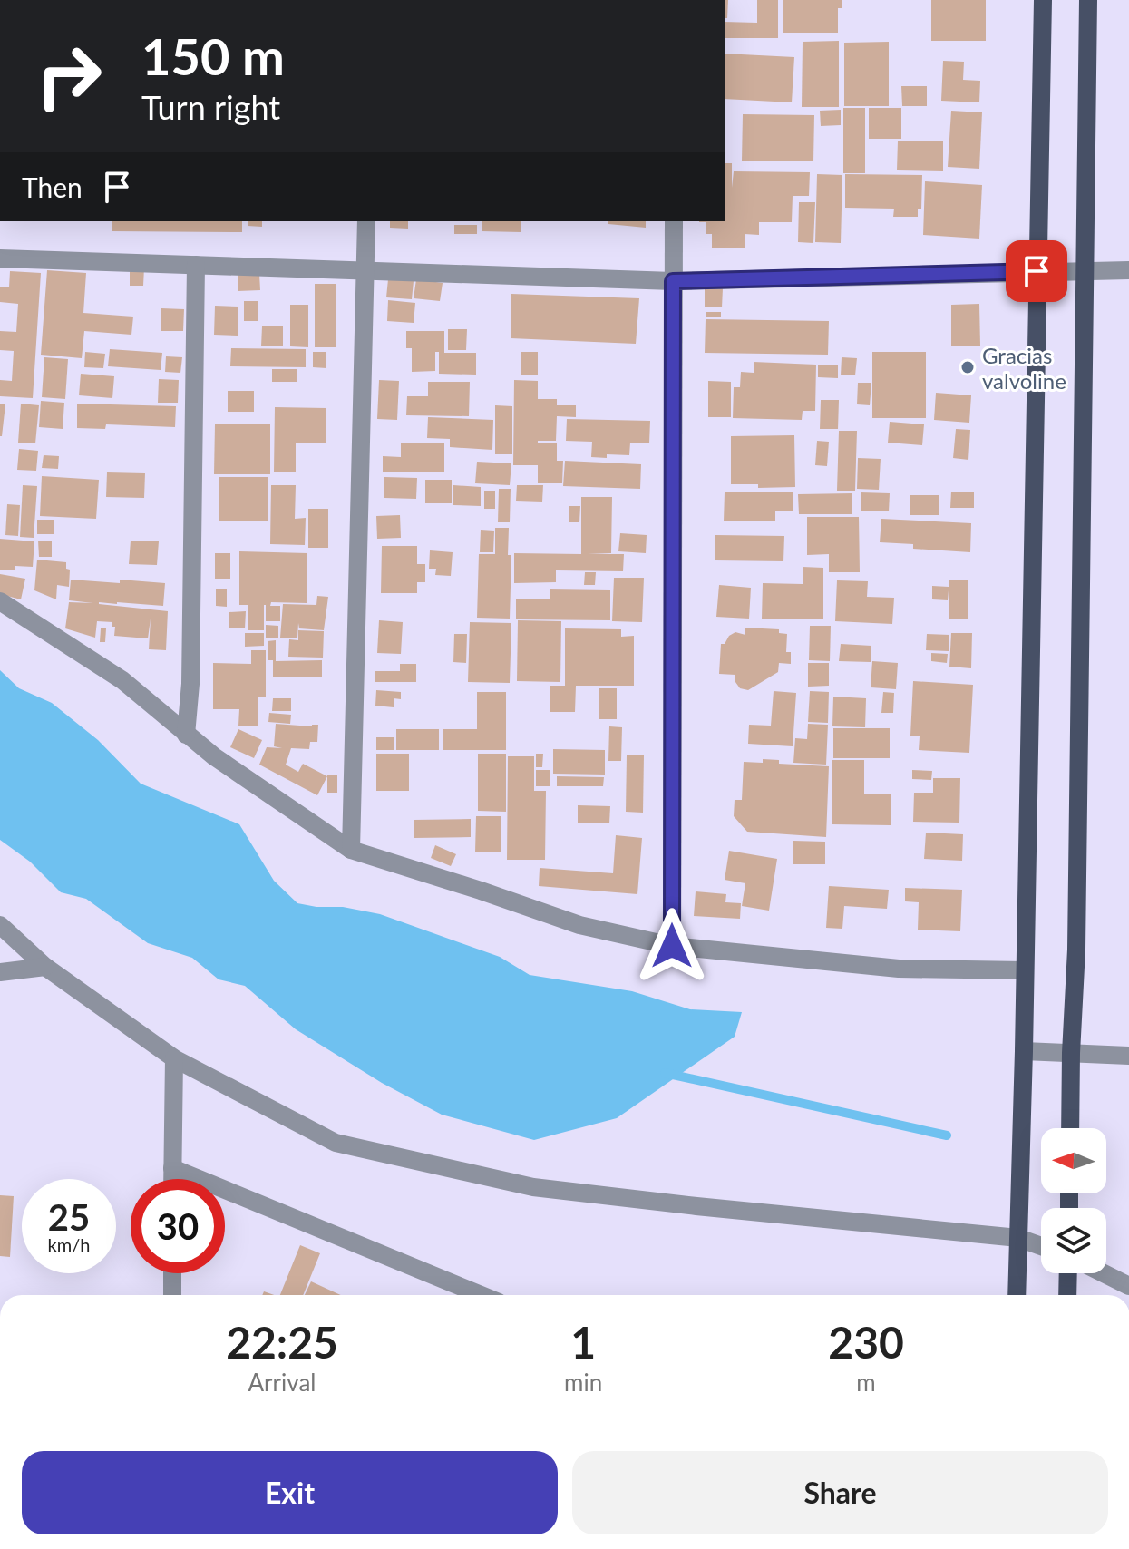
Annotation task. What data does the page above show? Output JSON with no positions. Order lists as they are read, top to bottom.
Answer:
{
  "places": ["Gracias valvoline"],
  "north": "left",
  "page": {
    "turn": ["150 m", "Turn right"],
    "then": "Then",
    "speed": "25 km/h",
    "limit": "30",
    "eta": [
      "22:25",
      "Arrival",
      "1",
      "min",
      "230",
      "m"
    ],
    "buttons": ["Exit", "Share"]
  }
}
